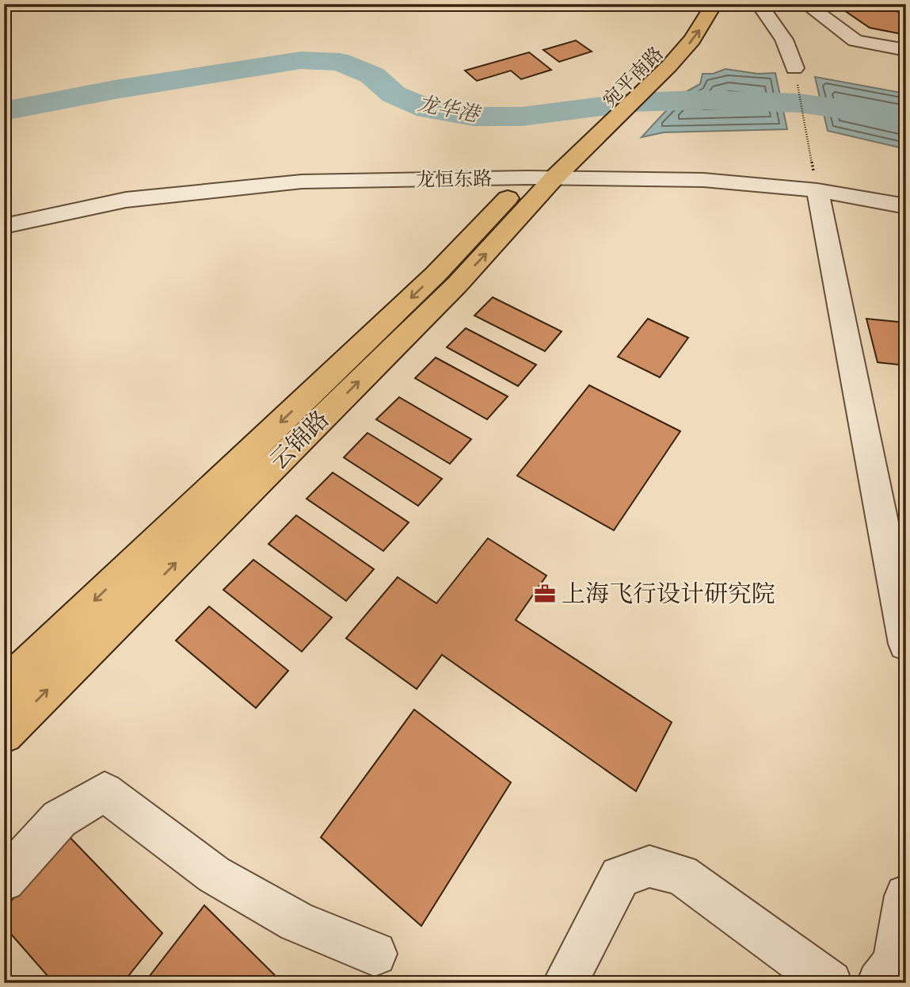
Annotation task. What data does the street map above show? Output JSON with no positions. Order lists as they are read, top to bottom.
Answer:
{
  "streets": {
    "main road": ["宛平南路", "云锦路"],
    "street": ["龙恒东路"]
  },
  "crossings": [
    ["宛平南路", "云锦路"],
    ["龙恒东路", "云锦路"]
  ],
  "water": ["龙华港"],
  "places": {
    "office": ["上海飞行设计研究院"]
  }
}
